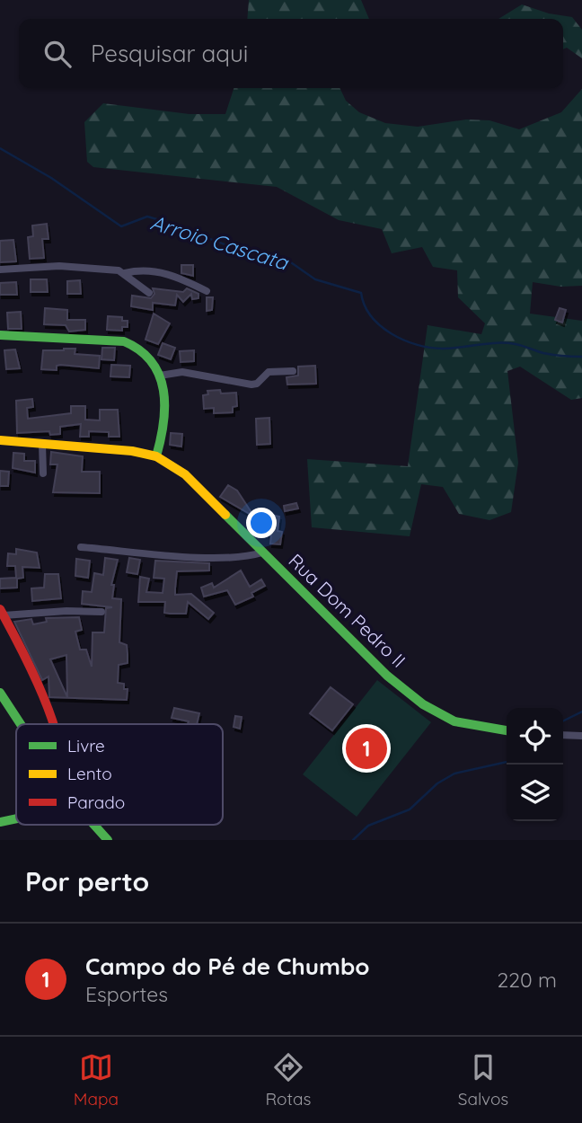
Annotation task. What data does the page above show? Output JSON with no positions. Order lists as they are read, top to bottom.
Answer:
{
  "streets": {
    "street": ["Rua Dom Pedro II"]
  },
  "water": ["Arroio Cascata"],
  "legend": ["Livre", "Lento", "Parado"],
  "page": {
    "search": "Pesquisar aqui",
    "pins": "1",
    "heading": "Por perto",
    "list": [
      {
        "mark": "1",
        "name": "Campo do Pé de Chumbo",
        "note": "Esportes",
        "value": "220 m"
      }
    ],
    "nav": ["Mapa", "Rotas", "Salvos"]
  }
}
